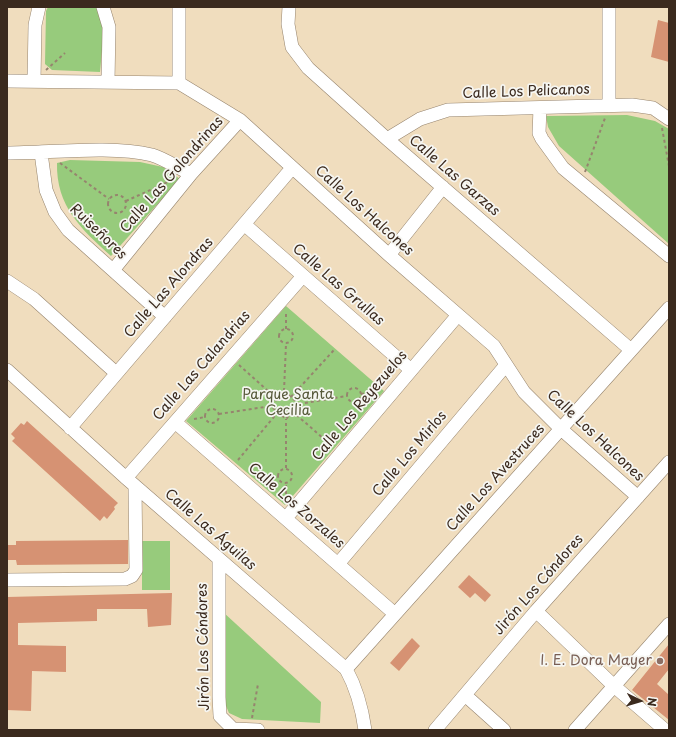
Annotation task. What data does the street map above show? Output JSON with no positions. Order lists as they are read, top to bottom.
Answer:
{
  "streets": {
    "street": [
      "Calle Los Pelicanos",
      "Calle Las Golondrinas",
      "Calle Las Garzas",
      "Calle Los Halcones",
      "Ruiseñores",
      "Calle Las Grullas",
      "Calle Las Alondras",
      "Calle Las Calandrias",
      "Calle Los Reyezuelos",
      "Calle Los Mirlos",
      "Calle Los Avestruces",
      "Calle Los Zorzales",
      "Calle Las Águilas",
      "Jirón Los Cóndores"
    ]
  },
  "crossings": [
    ["Calle Los Pelicanos", "Calle Las Garzas"],
    ["Calle Las Golondrinas", "Calle Los Halcones"],
    ["Calle Las Golondrinas", "Ruiseñores"],
    ["Calle Las Garzas", "Calle Los Avestruces"],
    ["Calle Los Halcones", "Calle Las Alondras"],
    ["Calle Los Halcones", "Calle Los Reyezuelos"],
    ["Calle Los Halcones", "Calle Los Mirlos"],
    ["Calle Los Halcones", "Calle Los Avestruces"],
    ["Calle Los Halcones", "Jirón Los Cóndores"],
    ["Ruiseñores", "Calle Las Alondras"],
    ["Calle Las Grullas", "Calle Las Alondras"],
    ["Calle Las Grullas", "Calle Las Calandrias"],
    ["Calle Las Grullas", "Calle Los Reyezuelos"],
    ["Calle Las Alondras", "Calle Las Águilas"],
    ["Calle Las Calandrias", "Calle Los Zorzales"],
    ["Calle Las Calandrias", "Calle Las Águilas"],
    ["Calle Los Reyezuelos", "Calle Los Zorzales"],
    ["Calle Los Mirlos", "Calle Los Zorzales"],
    ["Calle Los Avestruces", "Calle Los Zorzales"],
    ["Calle Los Avestruces", "Calle Las Águilas"],
    ["Calle Las Águilas", "Jirón Los Cóndores"]
  ],
  "parks": ["Parque Santa Cecilia"],
  "places": ["I. E. Dora Mayer"],
  "north": "right"
}
